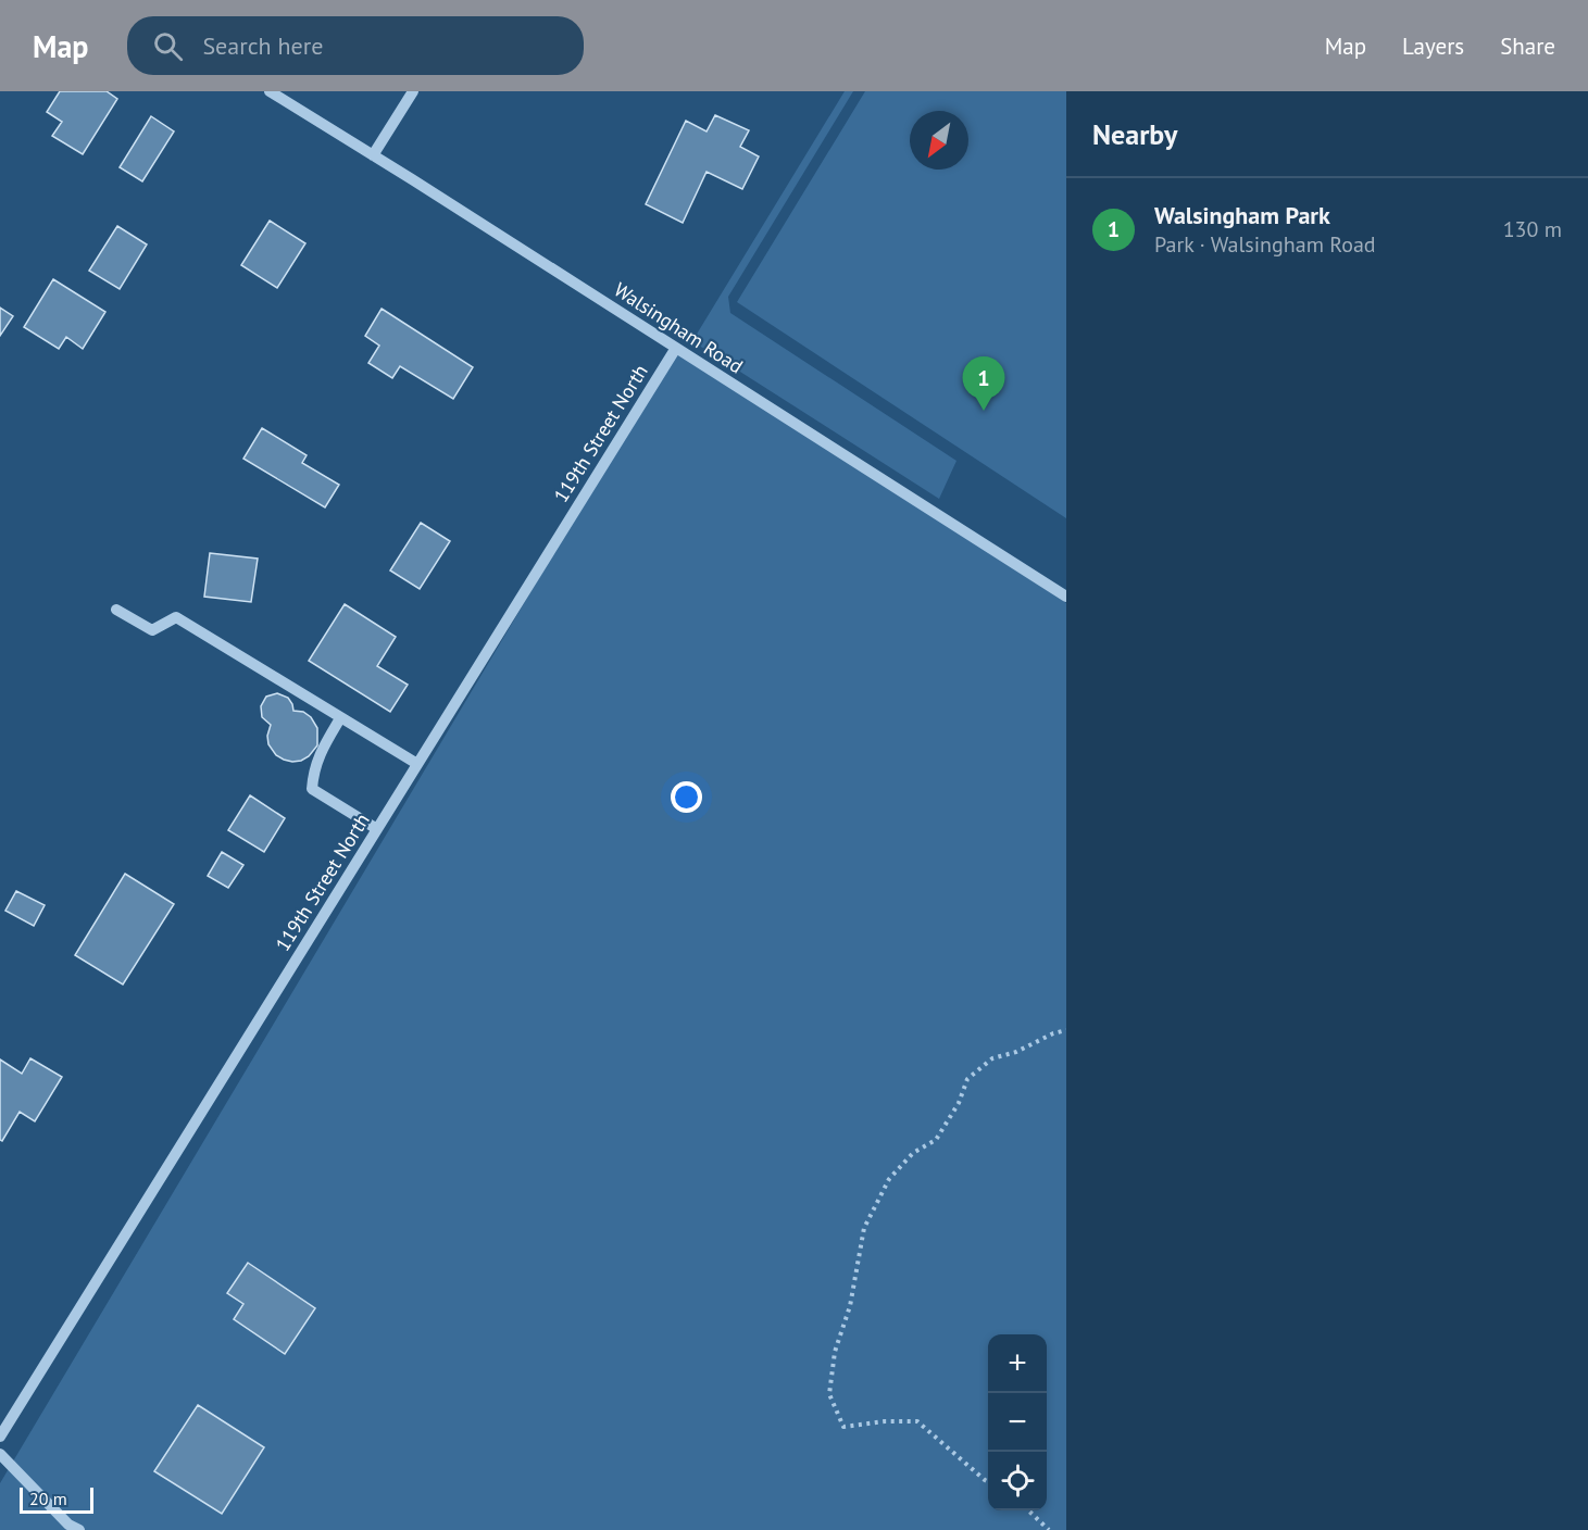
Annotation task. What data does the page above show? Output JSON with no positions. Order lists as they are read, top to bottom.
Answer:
{
  "streets": {
    "street": ["Walsingham Road", "119th Street North"]
  },
  "crossings": [
    ["Walsingham Road", "119th Street North"]
  ],
  "scale_bar": "20 m",
  "north": "bottom left",
  "page": {
    "header": "Map",
    "search": "Search here",
    "nav": ["Map", "Layers", "Share"],
    "heading": "Nearby",
    "list": [
      {
        "mark": "1",
        "name": "Walsingham Park",
        "note": "Park · Walsingham Road",
        "value": "130 m"
      }
    ],
    "pins": "1",
    "map_buttons": ["+", "−"],
    "scale": "20 m"
  }
}
